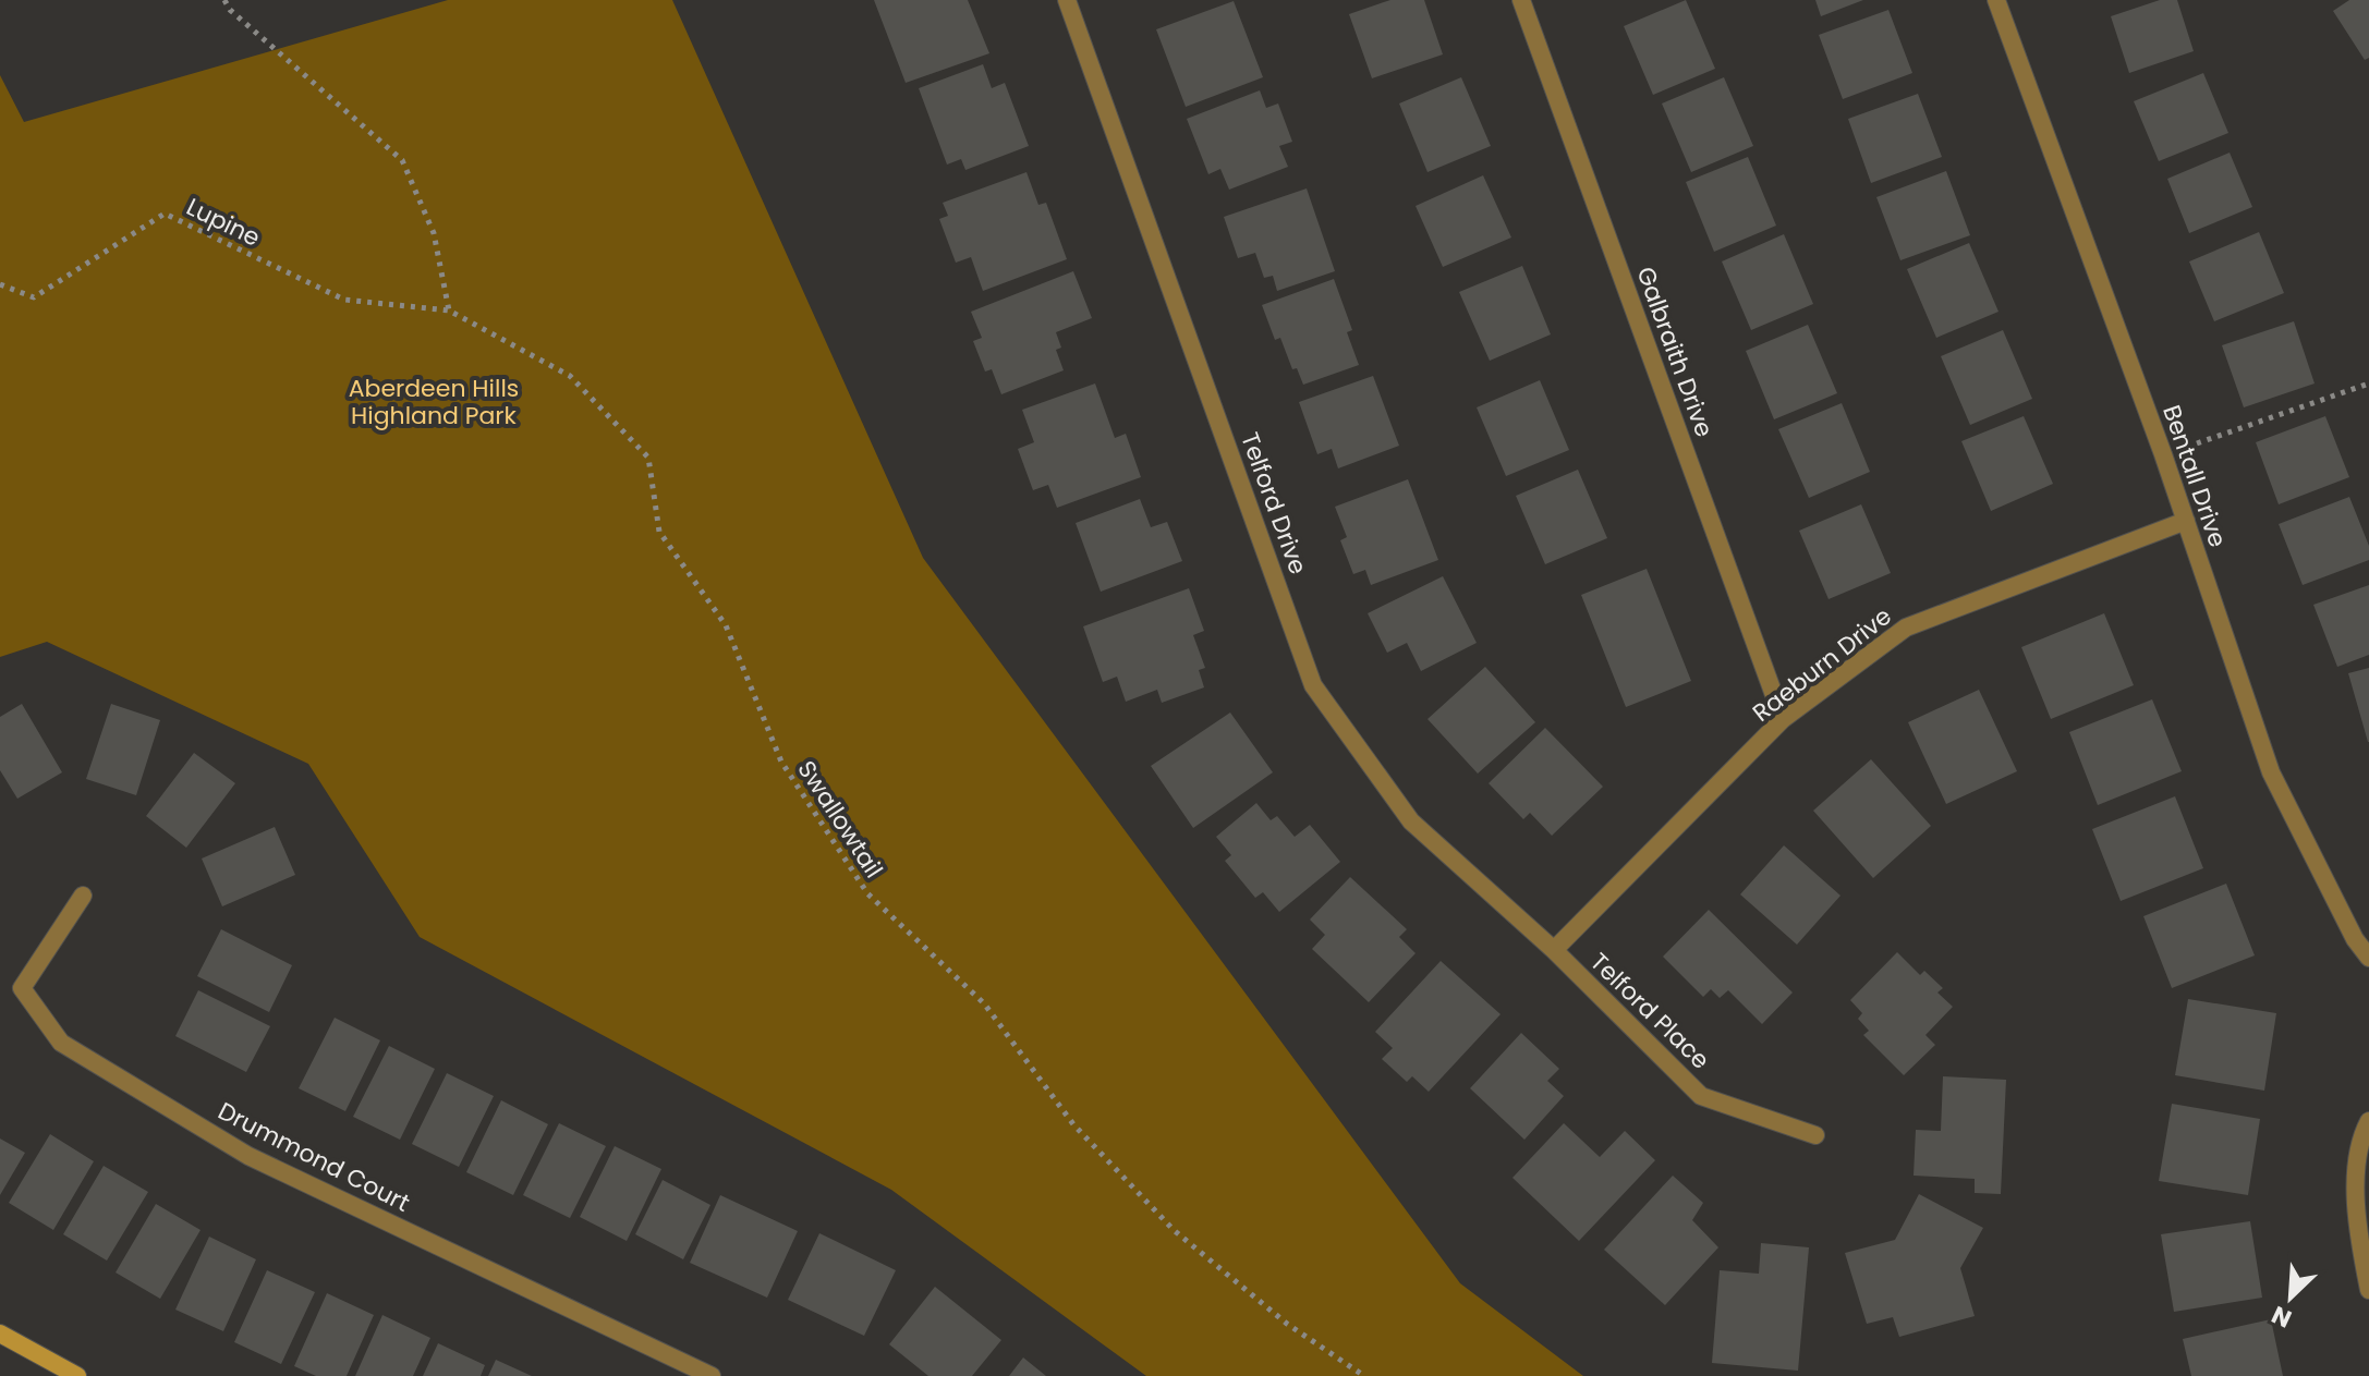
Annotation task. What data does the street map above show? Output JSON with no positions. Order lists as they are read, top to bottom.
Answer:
{
  "streets": {
    "street": [
      "Galbraith Drive",
      "Bentall Drive",
      "Telford Drive",
      "Raeburn Drive",
      "Telford Place",
      "Drummond Court"
    ],
    "path": ["Lupine", "Swallowtail"]
  },
  "crossings": [
    ["Lupine", "Swallowtail"],
    ["Galbraith Drive", "Raeburn Drive"],
    ["Bentall Drive", "Raeburn Drive"],
    ["Telford Drive", "Raeburn Drive"],
    ["Telford Drive", "Telford Place"],
    ["Raeburn Drive", "Telford Place"]
  ],
  "parks": ["Aberdeen Hills Highland Park"],
  "north": "bottom left"
}
